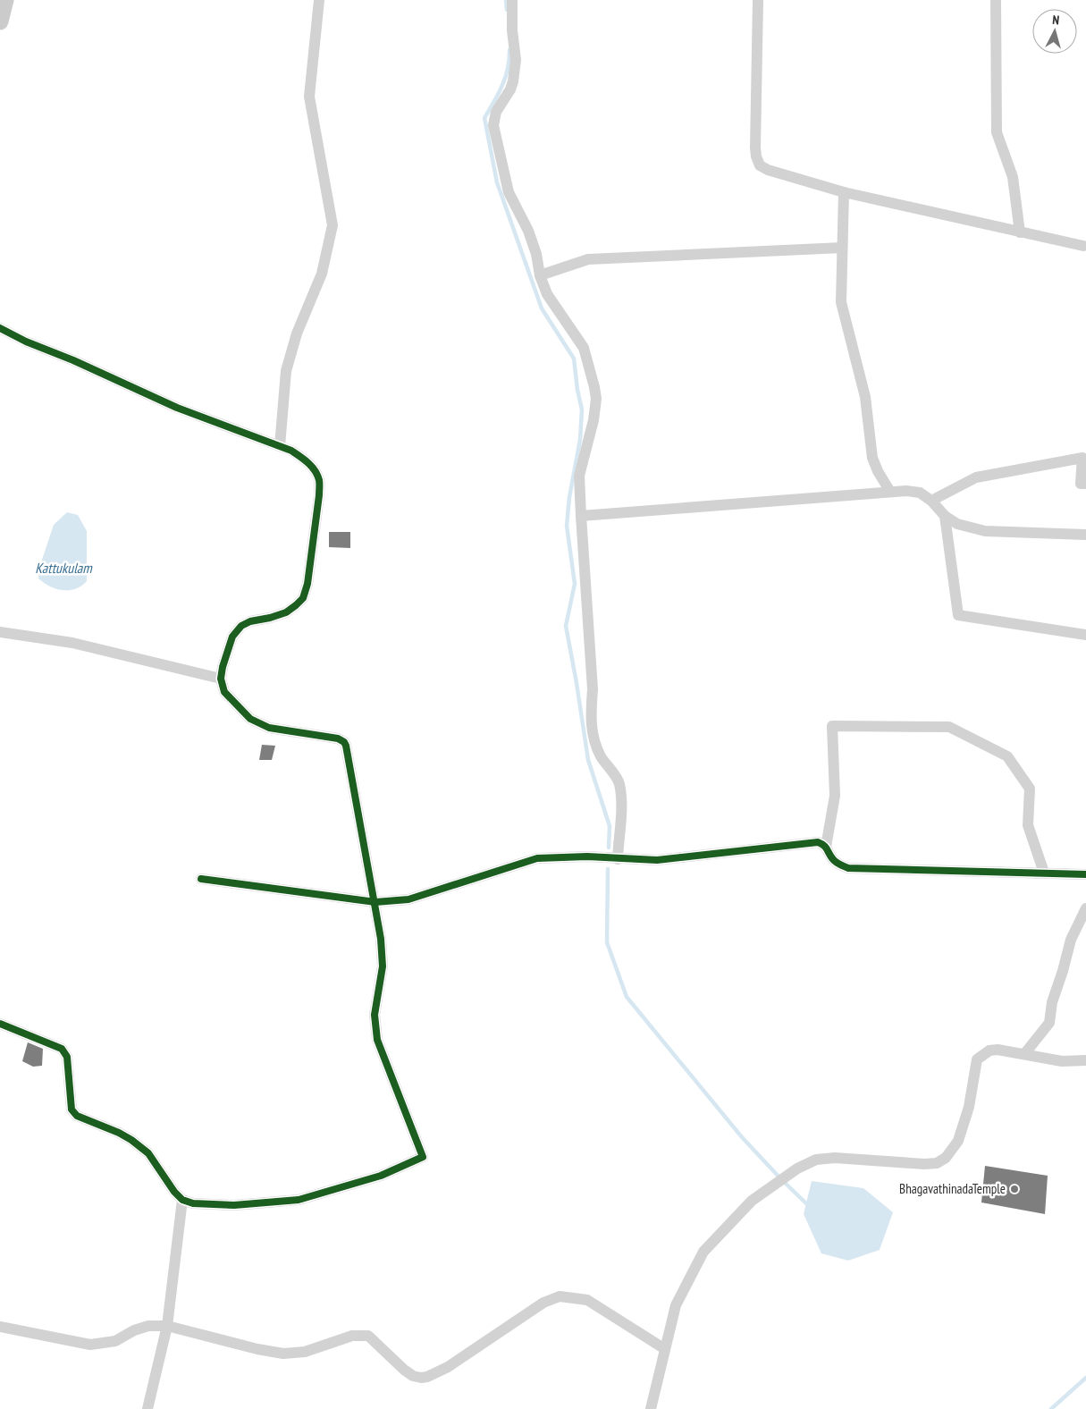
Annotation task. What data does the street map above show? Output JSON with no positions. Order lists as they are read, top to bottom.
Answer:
{
  "water": ["Kattukulam"],
  "places": ["BhagavathinadaTemple"],
  "north": "top"
}
